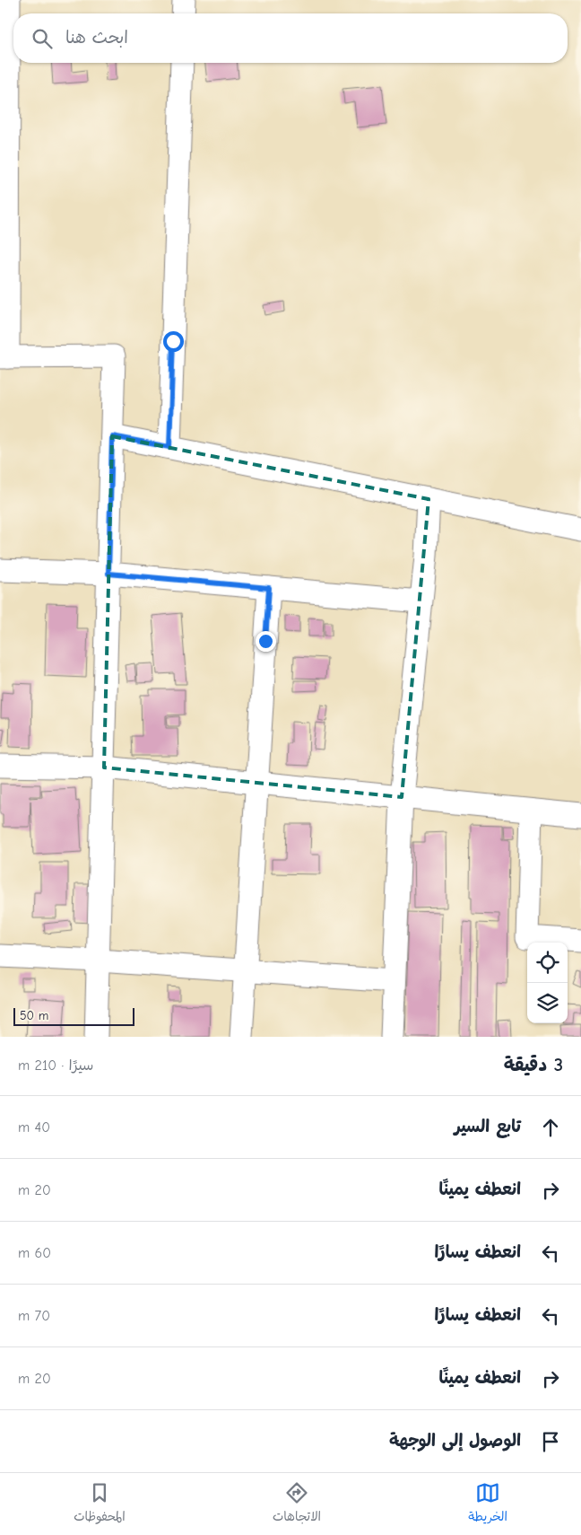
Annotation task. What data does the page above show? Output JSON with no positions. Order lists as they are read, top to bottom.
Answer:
{
  "scale_bar": "50 m",
  "page": {
    "search": "ابحث هنا",
    "scale": "50 m",
    "heading": ["3 دقيقة", "سيرًا · 210 m"],
    "list": [
      ["تابع السير", "40 m"],
      ["انعطف يمينًا", "20 m"],
      ["انعطف يسارًا", "60 m"],
      ["انعطف يسارًا", "70 m"],
      ["انعطف يمينًا", "20 m"],
      "الوصول إلى الوجهة"
    ],
    "nav": ["الخريطة", "الاتجاهات", "المحفوظات"]
  }
}
